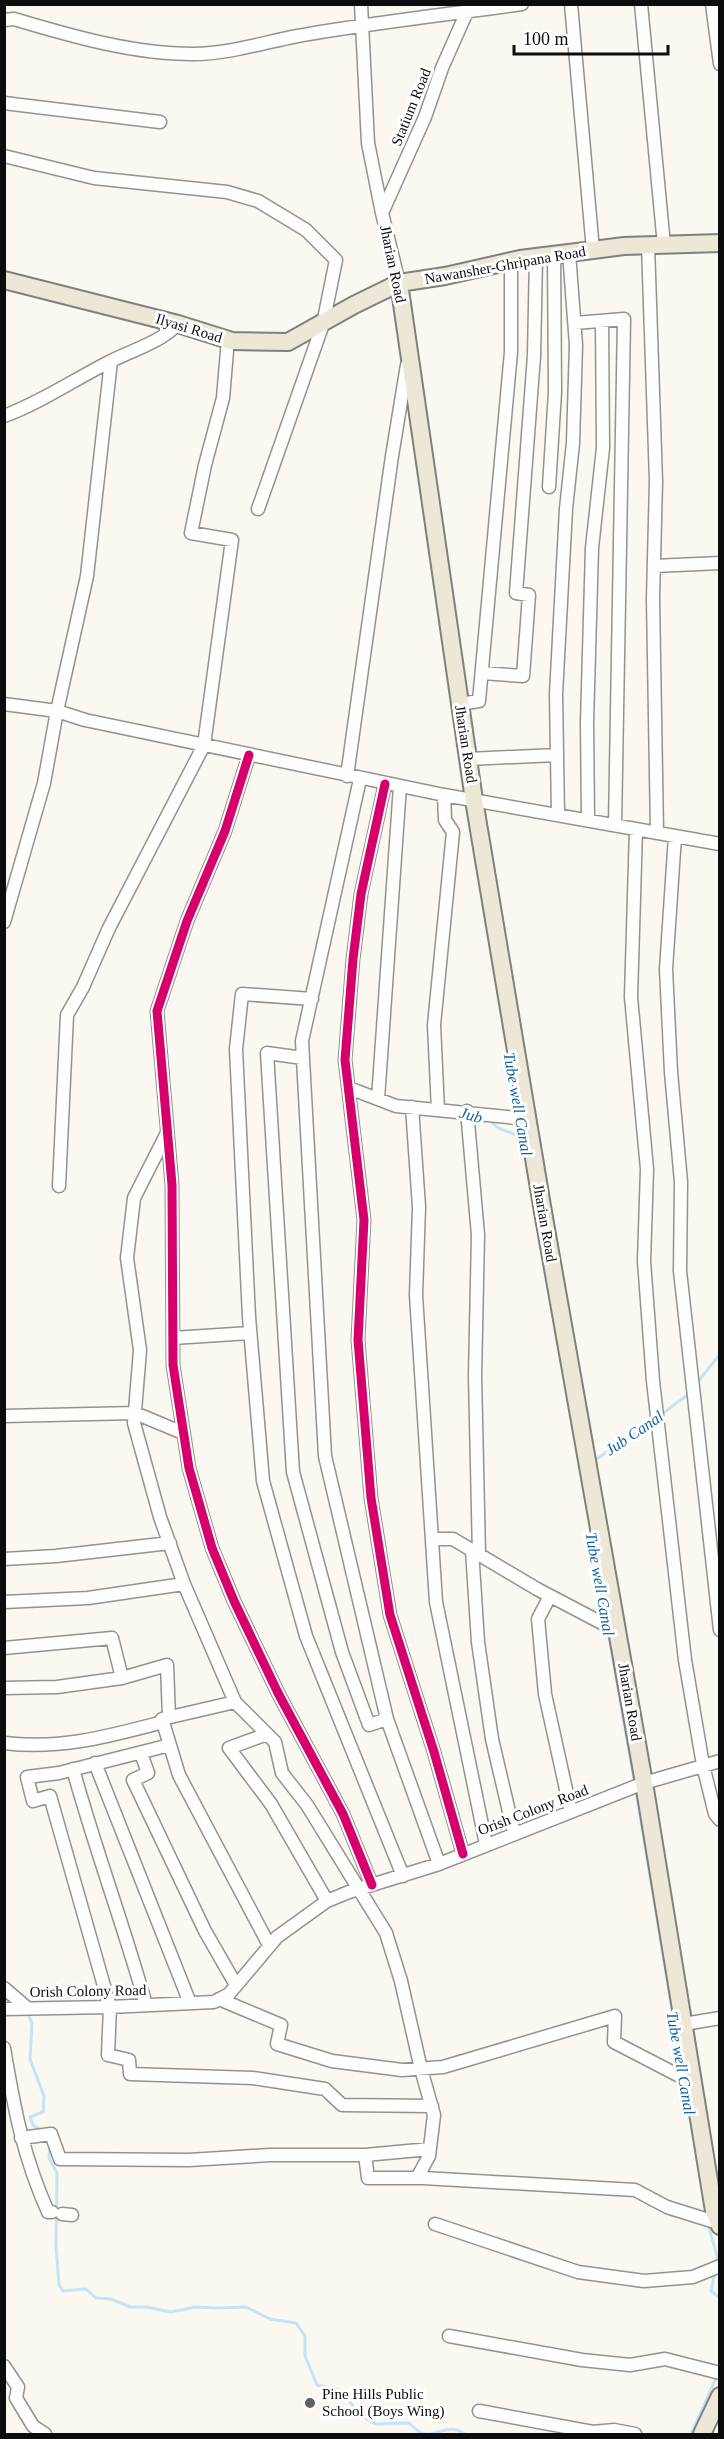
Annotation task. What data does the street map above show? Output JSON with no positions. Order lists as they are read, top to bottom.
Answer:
{
  "streets": {
    "main road": ["Jharian Road", "Nawansher-Ghripana Road", "Ilyasi Road"],
    "street": ["Statium Road", "Orish Colony Road"]
  },
  "crossings": [
    ["Statium Road", "Jharian Road"],
    ["Jharian Road", "Nawansher-Ghripana Road"],
    ["Jharian Road", "Ilyasi Road"],
    ["Jharian Road", "Orish Colony Road"],
    ["Nawansher-Ghripana Road", "Ilyasi Road"]
  ],
  "water": ["Tube well Canal", "Jub", "Jub Canal"],
  "places": ["Pine Hills Public School (Boys Wing)"],
  "scale_bar": "100 m"
}
